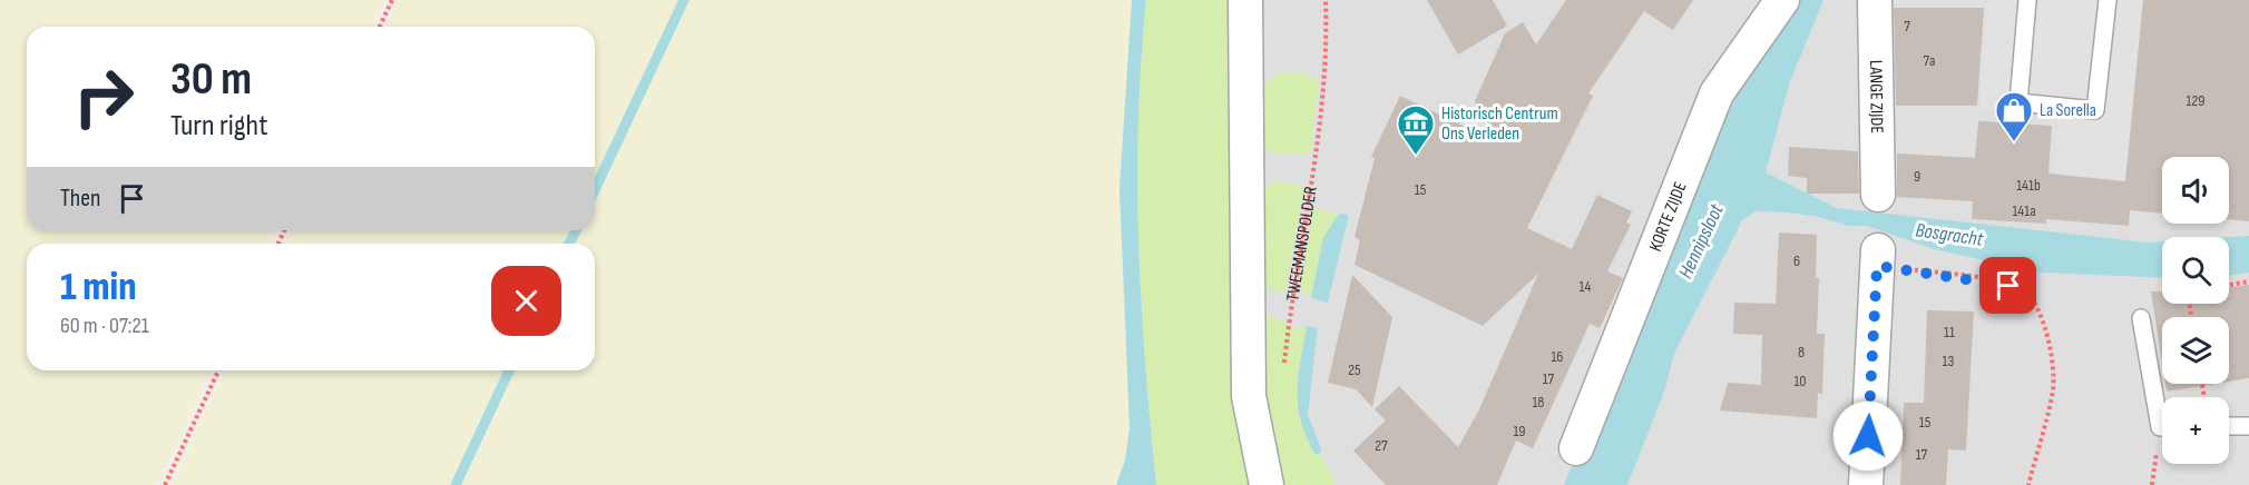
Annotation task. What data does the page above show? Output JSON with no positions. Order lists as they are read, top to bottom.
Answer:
{
  "streets": {
    "street": ["LANGE ZIJDE", "KORTE ZIJDE"],
    "path": ["TWEEMANSPOLDER"]
  },
  "water": ["Bosgracht", "Hennipsloot"],
  "places": {
    "shop": ["La Sorella"],
    "museum": ["Historisch Centrum Ons Verleden"]
  },
  "house_numbers": [
    "7",
    "7a",
    "129",
    "9",
    "141b",
    "15",
    "141a",
    "6",
    "14",
    "11",
    "8",
    "16",
    "13",
    "25",
    "17",
    "10",
    "18",
    "15",
    "19",
    "27",
    "17"
  ],
  "page": {
    "turn": ["30 m", "Turn right"],
    "map_buttons": "+",
    "then": "Then",
    "heading": ["1 min", "60 m · 07:21"]
  }
}
